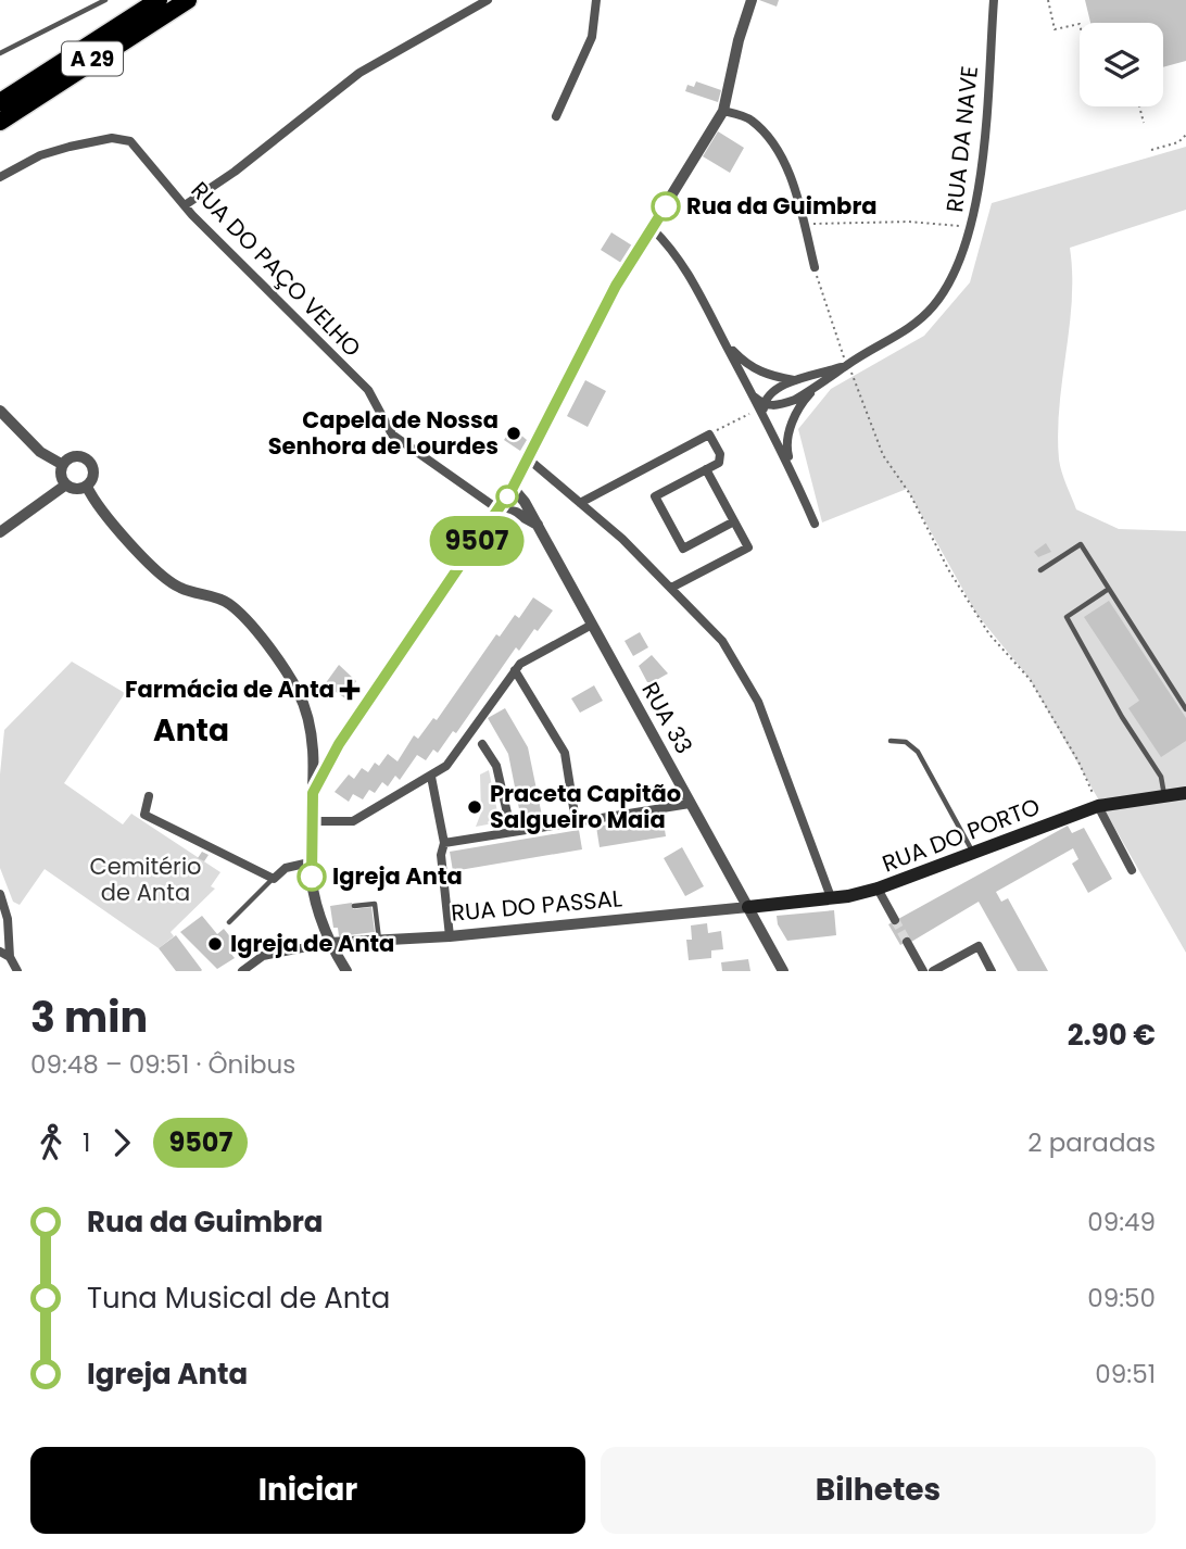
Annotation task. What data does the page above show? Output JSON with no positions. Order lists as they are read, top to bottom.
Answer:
{
  "streets": {
    "highway": ["A 29"],
    "main road": ["RUA DO PORTO"],
    "street": [
      "RUA DA NAVE",
      "RUA DO PAÇO VELHO",
      "RUA 33",
      "RUA DO PASSAL"
    ]
  },
  "crossings": [
    ["RUA 33", "RUA DO PORTO"],
    ["RUA 33", "RUA DO PASSAL"],
    ["RUA DO PORTO", "RUA DO PASSAL"]
  ],
  "districts": ["Anta"],
  "parks": ["Cemitério de Anta"],
  "places": {
    "other": [
      "Rua da Guimbra",
      "Capela de Nossa Senhora de Lourdes",
      "Praceta Capitão Salgueiro Maia",
      "Igreja Anta",
      "Igreja de Anta"
    ],
    "health": ["Farmácia de Anta"]
  },
  "lines": ["bus line 9507"],
  "page": {
    "on_map": "9507",
    "heading": ["3 min", "09:48 – 09:51 · Ônibus", "2.90 €"],
    "legs": ["1", "9507", "2 paradas"],
    "list": [
      {
        "name": "Rua da Guimbra",
        "value": "09:49"
      },
      {
        "name": "Tuna Musical de Anta",
        "value": "09:50"
      },
      {
        "name": "Igreja Anta",
        "value": "09:51"
      }
    ],
    "buttons": ["Iniciar", "Bilhetes"]
  }
}
